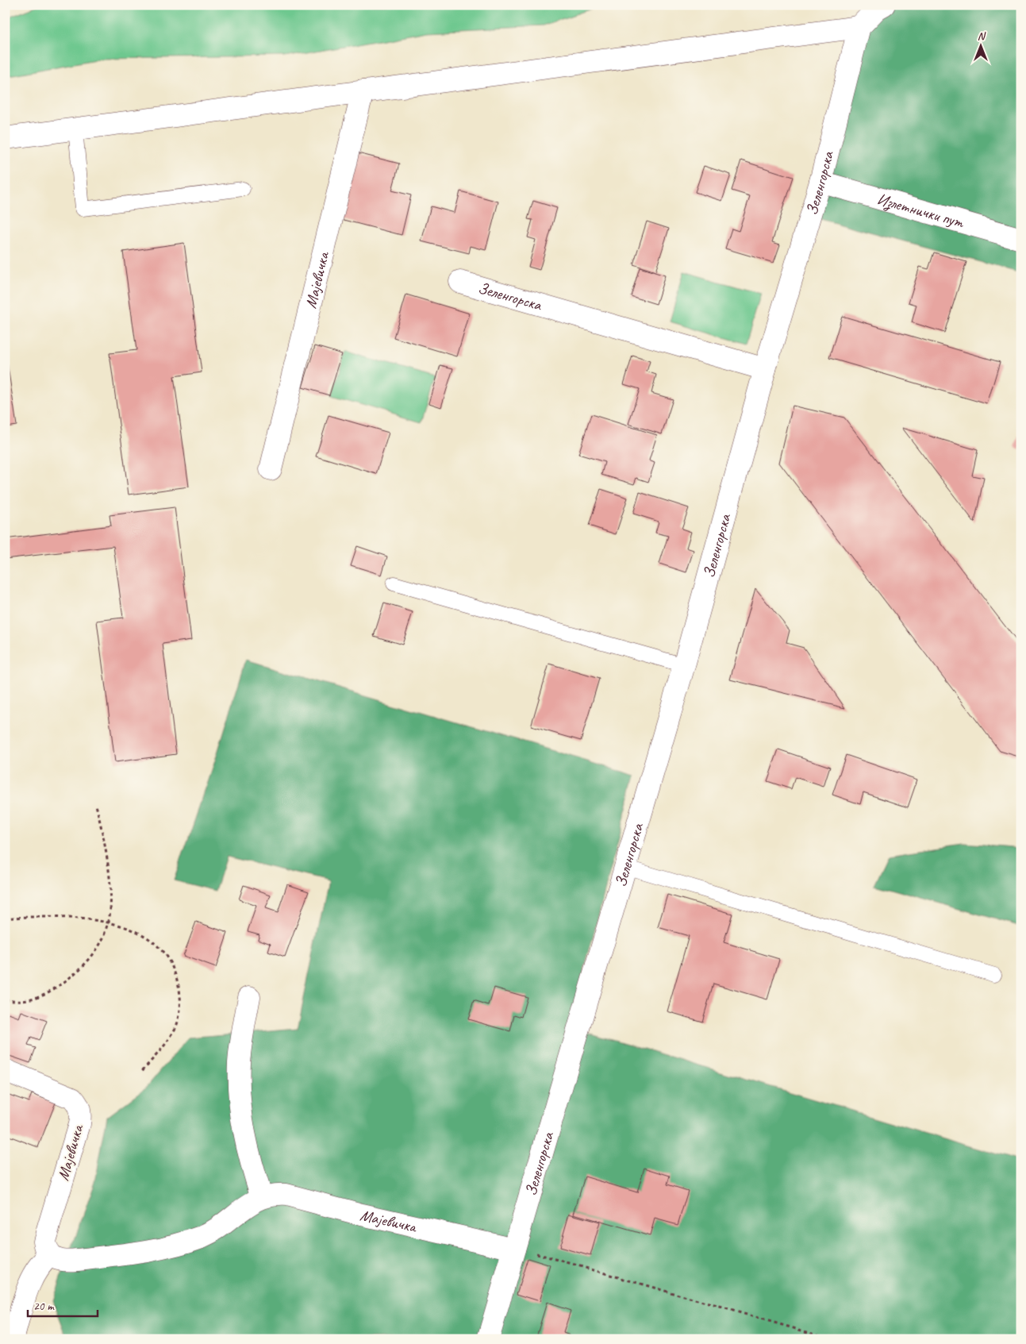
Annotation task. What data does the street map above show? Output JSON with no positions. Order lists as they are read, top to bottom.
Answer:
{
  "streets": {
    "street": ["Зеленгорска", "Излетнички пут", "Мајевичка"]
  },
  "crossings": [
    ["Зеленгорска", "Излетнички пут"],
    ["Зеленгорска", "Мајевичка"]
  ],
  "scale_bar": "20 m",
  "north": "top"
}
